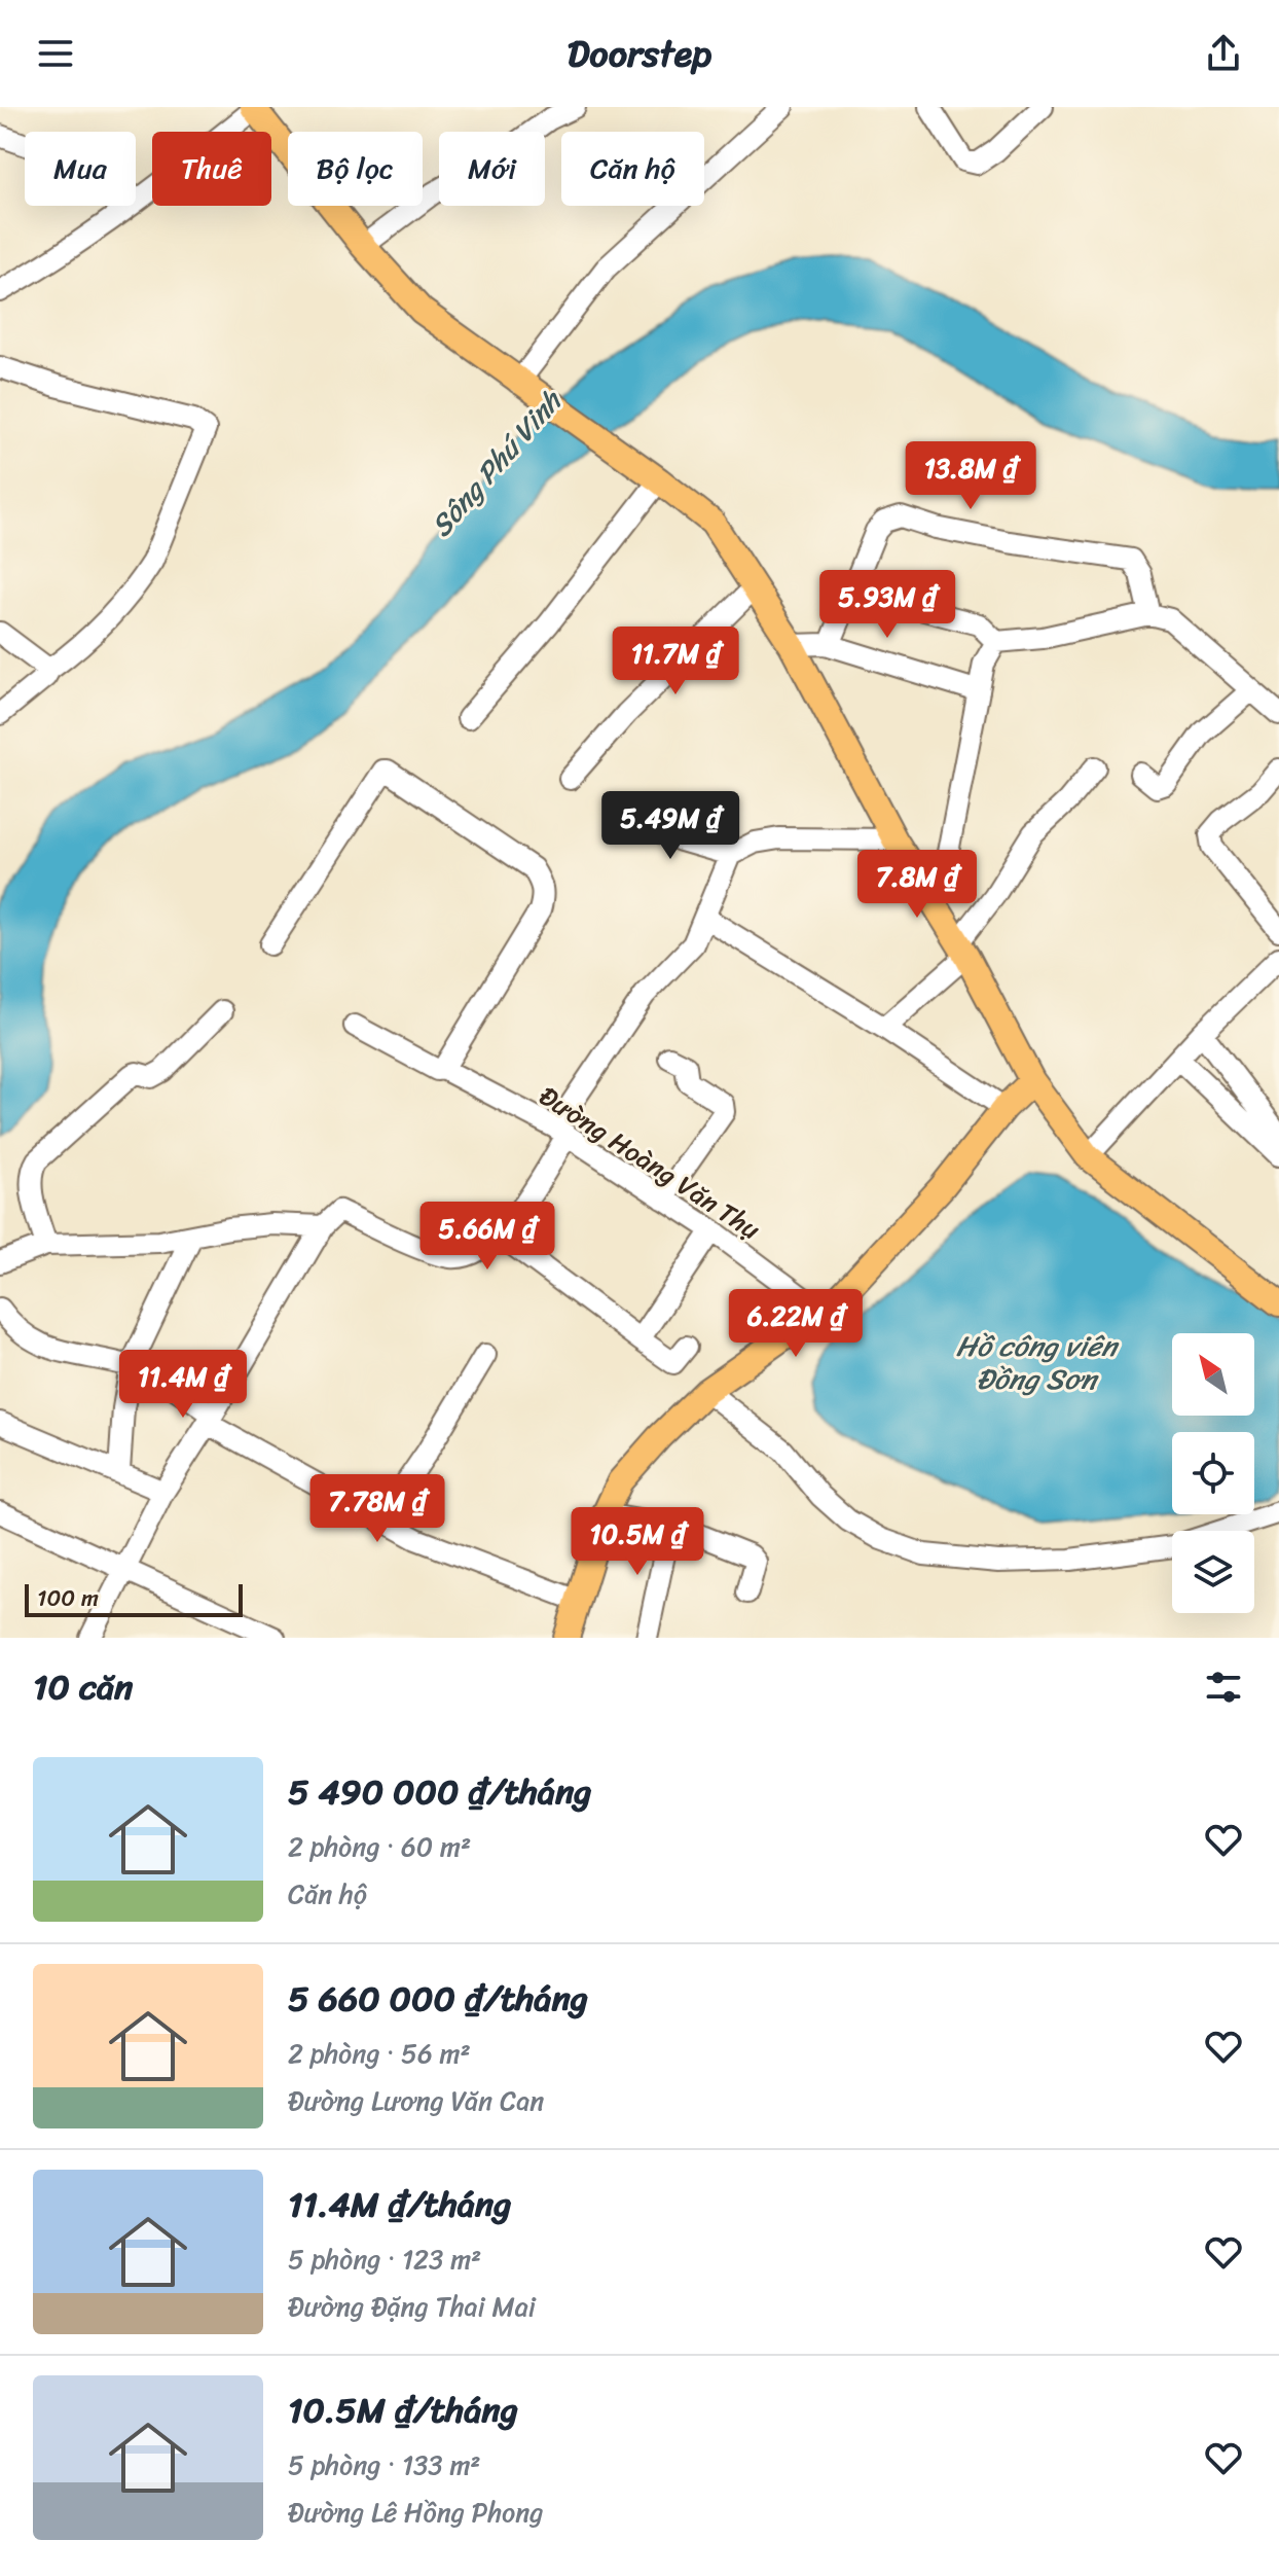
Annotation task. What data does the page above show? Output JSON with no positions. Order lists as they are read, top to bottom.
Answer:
{
  "streets": {
    "street": ["Đường Hoàng Văn Thụ"]
  },
  "water": ["Sông Phú Vinh", "Hồ công viên Đồng Sơn"],
  "scale_bar": "100 m",
  "north": "top left",
  "page": {
    "header": "Doorstep",
    "chip": [
      "Mua",
      "Thuê",
      "Bộ lọc",
      "Mới",
      "Căn hộ"
    ],
    "price": [
      "13.8M ₫",
      "5.93M ₫",
      "11.7M ₫",
      "5.49M ₫",
      "7.8M ₫",
      "5.66M ₫",
      "6.22M ₫",
      "11.4M ₫",
      "7.78M ₫",
      "10.5M ₫"
    ],
    "scale": "100 m",
    "heading": "10 căn",
    "list": [
      {
        "name": "5 490 000 ₫/tháng",
        "note": "2 phòng · 60 m² · Căn hộ"
      },
      {
        "name": "5 660 000 ₫/tháng",
        "note": "2 phòng · 56 m² · Đường Lương Văn Can"
      },
      {
        "name": "11.4M ₫/tháng",
        "note": "5 phòng · 123 m² · Đường Đặng Thai Mai"
      },
      {
        "name": "10.5M ₫/tháng",
        "note": "5 phòng · 133 m² · Đường Lê Hồng Phong"
      }
    ]
  }
}
